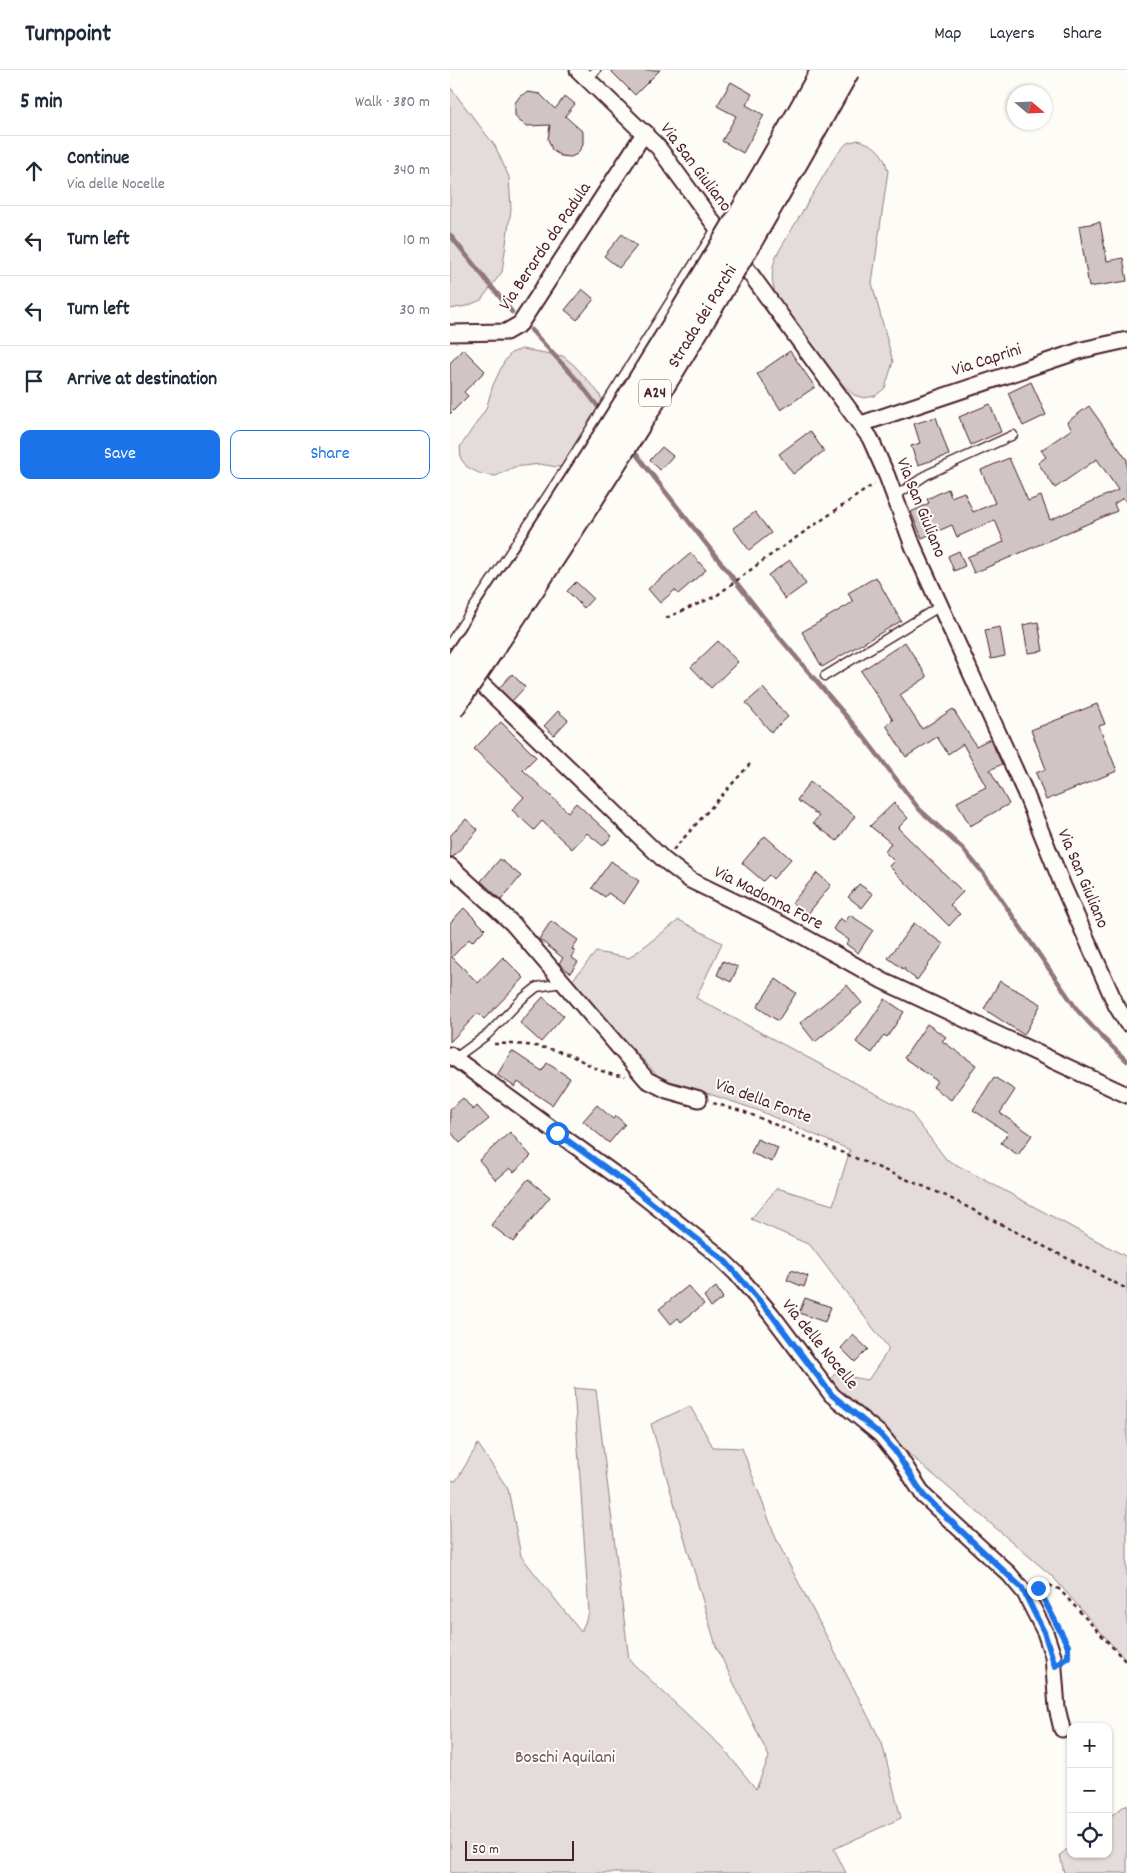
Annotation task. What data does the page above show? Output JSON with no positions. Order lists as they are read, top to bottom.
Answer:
{
  "streets": {
    "highway": ["Strada dei Parchi", "A24"],
    "street": [
      "Via San Giuliano",
      "Via Berardo da Padula",
      "Via Caprini",
      "Via Madonna Fore",
      "Via della Fonte",
      "Via delle Nocelle"
    ]
  },
  "crossings": [
    ["Via San Giuliano", "Via Berardo da Padula"],
    ["Via San Giuliano", "Via Caprini"]
  ],
  "parks": ["Boschi Aquilani"],
  "scale_bar": "50 m",
  "north": "right",
  "page": {
    "header": "Turnpoint",
    "nav": ["Map", "Layers", "Share"],
    "heading": ["5 min", "Walk · 380 m"],
    "list": [
      ["Continue", "Via delle Nocelle", "340 m"],
      ["Turn left", "10 m"],
      ["Turn left", "30 m"],
      "Arrive at destination"
    ],
    "buttons": ["Save", "Share"],
    "map_buttons": ["+", "−"],
    "scale": "50 m"
  }
}
